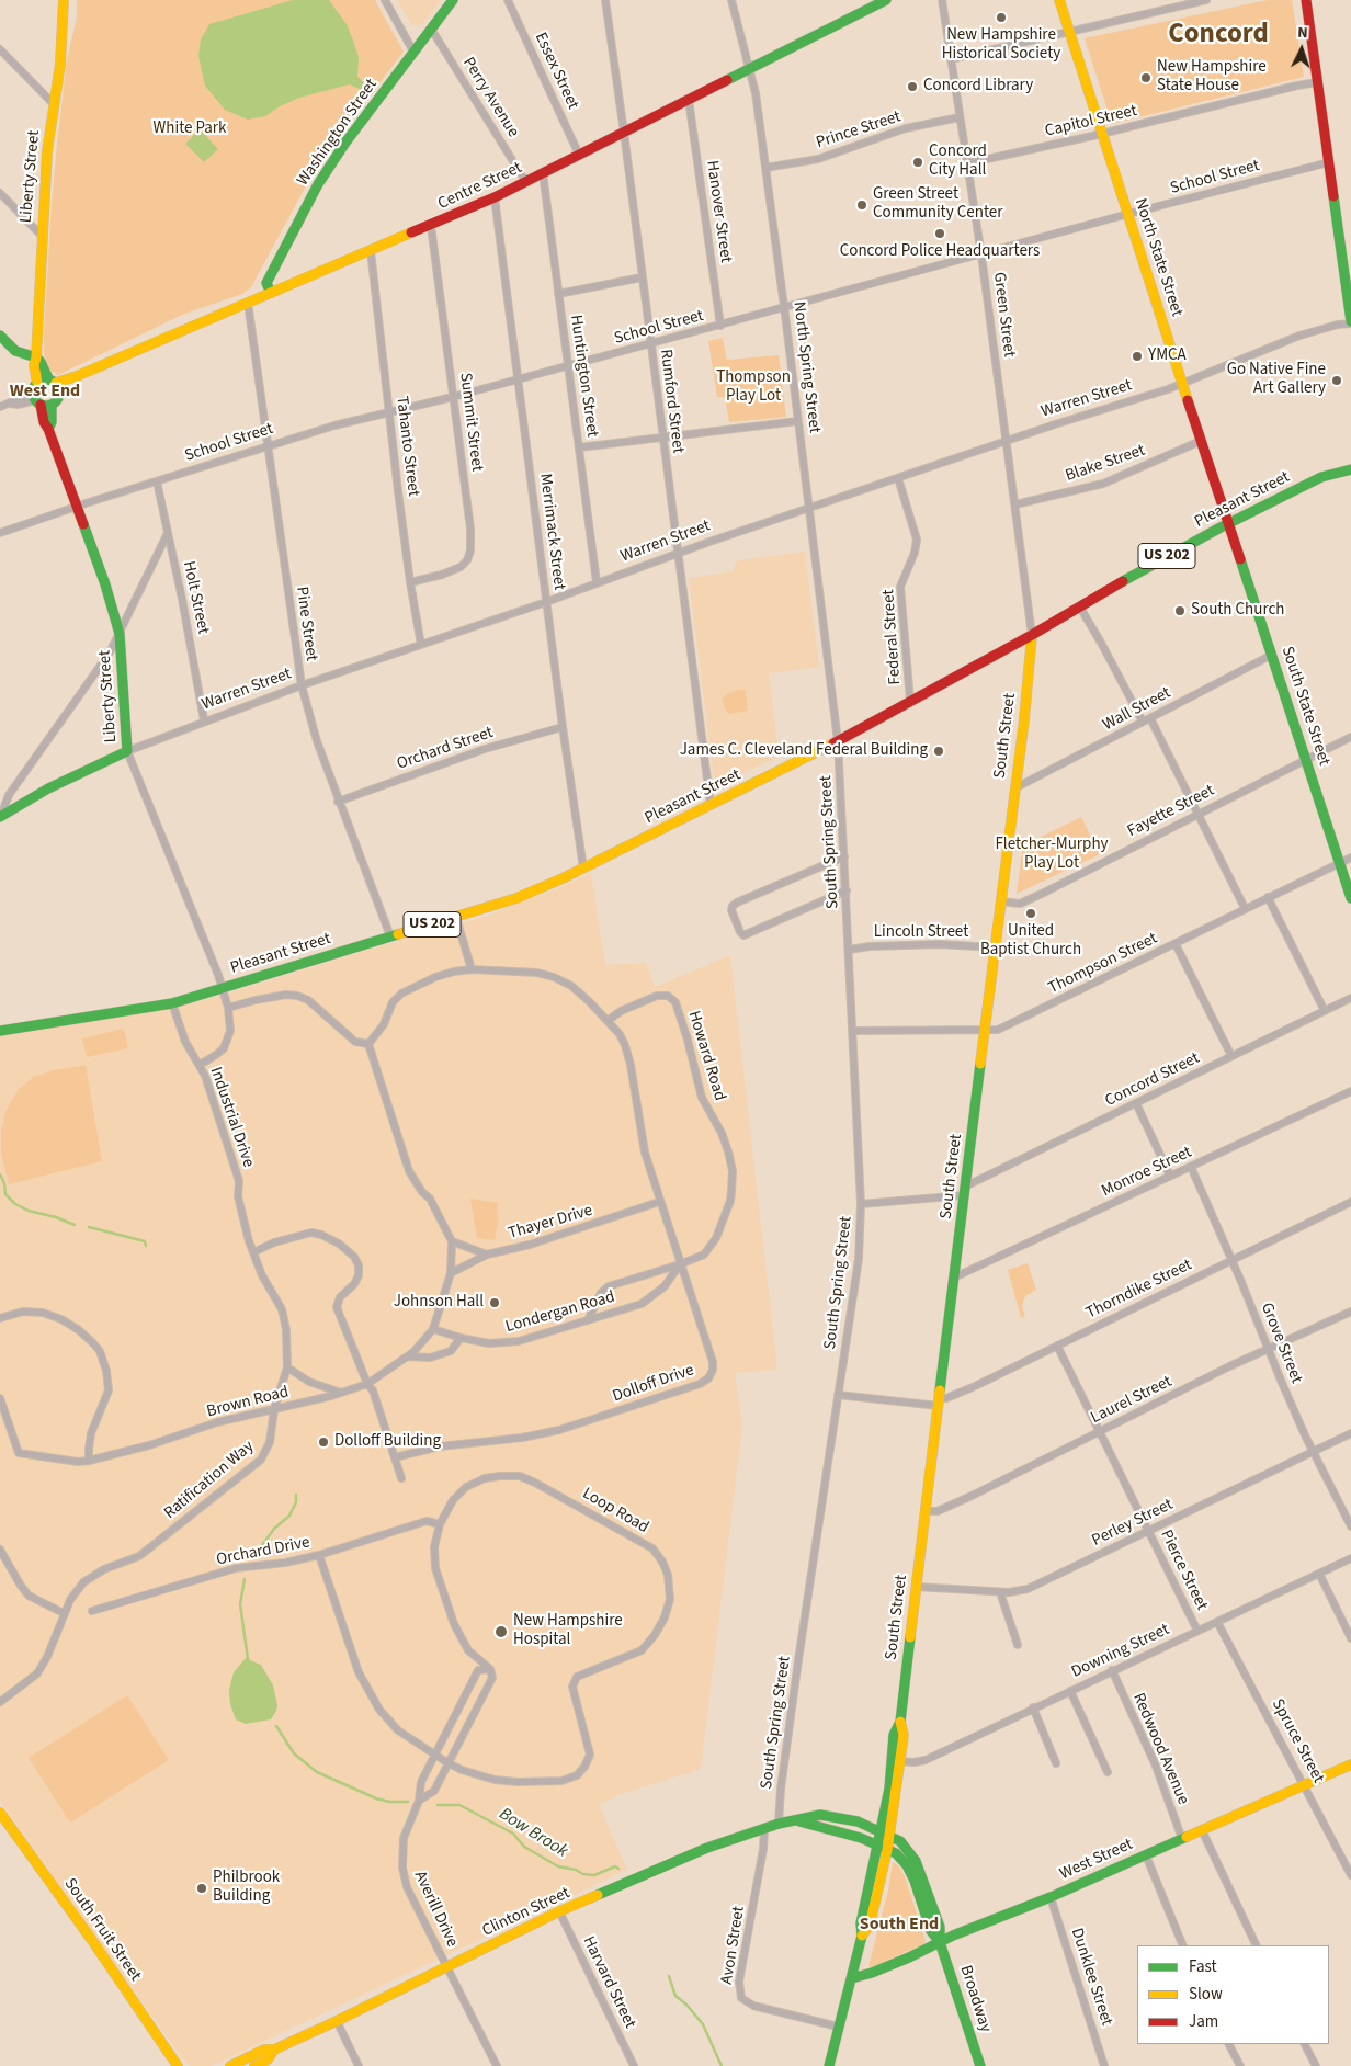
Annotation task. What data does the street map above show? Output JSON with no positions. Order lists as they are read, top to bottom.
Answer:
{
  "streets": {
    "street": [
      "Essex Street",
      "Perry Avenue",
      "Capitol Street",
      "Prince Street",
      "Washington Street",
      "Liberty Street",
      "School Street",
      "Centre Street",
      "Hanover Street",
      "North State Street",
      "Green Street",
      "North Spring Street",
      "Huntington Street",
      "Warren Street",
      "Rumford Street",
      "Summit Street",
      "Tahanto Street",
      "Blake Street",
      "Pleasant Street",
      "Merrimack Street",
      "US 202",
      "Holt Street",
      "Pine Street",
      "Federal Street",
      "South State Street",
      "Wall Street",
      "South Street",
      "Orchard Street",
      "Fayette Street",
      "South Spring Street",
      "Lincoln Street",
      "Thompson Street",
      "Howard Road",
      "Concord Street",
      "Industrial Drive",
      "Monroe Street",
      "Thayer Drive",
      "Thorndike Street",
      "Londergan Road",
      "Grove Street",
      "Dolloff Drive",
      "Laurel Street",
      "Brown Road",
      "Ratification Way",
      "Loop Road",
      "Perley Street",
      "Orchard Drive",
      "Pierce Street",
      "Downing Street",
      "Spruce Street",
      "Redwood Avenue",
      "West Street",
      "Averill Drive",
      "Clinton Street",
      "South Fruit Street",
      "Avon Street",
      "Dunklee Street",
      "Harvard Street",
      "Broadway"
    ]
  },
  "crossings": [
    ["Essex Street", "Centre Street"],
    ["Perry Avenue", "Washington Street"],
    ["Perry Avenue", "Centre Street"],
    ["Capitol Street", "North State Street"],
    ["Capitol Street", "Green Street"],
    ["Prince Street", "Green Street"],
    ["Prince Street", "North Spring Street"],
    ["Washington Street", "Centre Street"],
    ["Liberty Street", "School Street"],
    ["Liberty Street", "Centre Street"],
    ["Liberty Street", "Warren Street"],
    ["Liberty Street", "Pleasant Street"],
    ["Liberty Street", "Industrial Drive"],
    ["School Street", "Hanover Street"],
    ["School Street", "North State Street"],
    ["School Street", "Green Street"],
    ["School Street", "North Spring Street"],
    ["School Street", "Huntington Street"],
    ["School Street", "Rumford Street"],
    ["School Street", "Summit Street"],
    ["School Street", "Tahanto Street"],
    ["School Street", "Merrimack Street"],
    ["School Street", "Holt Street"],
    ["School Street", "Pine Street"],
    ["Centre Street", "Hanover Street"],
    ["Centre Street", "North Spring Street"],
    ["Centre Street", "Huntington Street"],
    ["Centre Street", "Rumford Street"],
    ["Centre Street", "Summit Street"],
    ["Centre Street", "Tahanto Street"],
    ["Centre Street", "Merrimack Street"],
    ["Centre Street", "Pine Street"],
    ["North State Street", "Warren Street"],
    ["North State Street", "Blake Street"],
    ["North State Street", "Pleasant Street"],
    ["North State Street", "South State Street"],
    ["Green Street", "Warren Street"],
    ["Green Street", "Blake Street"],
    ["Green Street", "Pleasant Street"],
    ["Green Street", "South Street"],
    ["North Spring Street", "Warren Street"],
    ["North Spring Street", "Pleasant Street"],
    ["North Spring Street", "South Spring Street"],
    ["Huntington Street", "Warren Street"],
    ["Warren Street", "Rumford Street"],
    ["Warren Street", "Tahanto Street"],
    ["Warren Street", "Merrimack Street"],
    ["Warren Street", "Holt Street"],
    ["Warren Street", "Pine Street"],
    ["Warren Street", "Federal Street"],
    ["Rumford Street", "Pleasant Street"],
    ["Summit Street", "Tahanto Street"],
    ["Pleasant Street", "Merrimack Street"],
    ["Pleasant Street", "Pine Street"],
    ["Pleasant Street", "Federal Street"],
    ["Pleasant Street", "South State Street"],
    ["Pleasant Street", "South Street"],
    ["Pleasant Street", "South Spring Street"],
    ["Pleasant Street", "Industrial Drive"],
    ["Merrimack Street", "Orchard Street"],
    ["Pine Street", "Orchard Street"],
    ["South State Street", "Wall Street"],
    ["South State Street", "Fayette Street"],
    ["South State Street", "Thompson Street"],
    ["Wall Street", "South Street"],
    ["South Street", "Fayette Street"],
    ["South Street", "Lincoln Street"],
    ["South Street", "Thompson Street"],
    ["South Street", "Concord Street"],
    ["South Street", "Monroe Street"],
    ["South Street", "Thorndike Street"],
    ["South Street", "Laurel Street"],
    ["South Street", "Perley Street"],
    ["South Street", "Downing Street"],
    ["South Street", "West Street"],
    ["South Street", "Clinton Street"],
    ["South Street", "Avon Street"],
    ["South Street", "Broadway"],
    ["South Spring Street", "Lincoln Street"],
    ["South Spring Street", "Thompson Street"],
    ["South Spring Street", "Concord Street"],
    ["South Spring Street", "Thorndike Street"],
    ["South Spring Street", "Clinton Street"],
    ["Howard Road", "Londergan Road"],
    ["Howard Road", "Dolloff Drive"],
    ["Industrial Drive", "Ratification Way"],
    ["Monroe Street", "Grove Street"],
    ["Thayer Drive", "Dolloff Drive"],
    ["Thayer Drive", "Brown Road"],
    ["Thorndike Street", "Grove Street"],
    ["Thorndike Street", "Pierce Street"],
    ["Londergan Road", "Dolloff Drive"],
    ["Londergan Road", "Brown Road"],
    ["Grove Street", "Laurel Street"],
    ["Grove Street", "Perley Street"],
    ["Laurel Street", "Pierce Street"],
    ["Brown Road", "Ratification Way"],
    ["Loop Road", "Orchard Drive"],
    ["Loop Road", "Averill Drive"],
    ["Perley Street", "Pierce Street"],
    ["Pierce Street", "Downing Street"],
    ["Downing Street", "Spruce Street"],
    ["Downing Street", "Redwood Avenue"],
    ["Spruce Street", "West Street"],
    ["Redwood Avenue", "West Street"],
    ["West Street", "Dunklee Street"],
    ["West Street", "Broadway"],
    ["Averill Drive", "Clinton Street"],
    ["Clinton Street", "Avon Street"],
    ["Clinton Street", "Harvard Street"],
    ["Clinton Street", "Broadway"]
  ],
  "districts": ["Concord", "West End", "South End"],
  "water": ["Bow Brook"],
  "parks": ["White Park", "Thompson Play Lot", "Fletcher-Murphy Play Lot"],
  "places": [
    "New Hampshire Historical Society",
    "New Hampshire State House",
    "Concord Library",
    "Concord City Hall",
    "Green Street Community Center",
    "Concord Police Headquarters",
    "YMCA",
    "Go Native Fine Art Gallery",
    "South Church",
    "James C. Cleveland Federal Building",
    "United Baptist Church",
    "Johnson Hall",
    "Dolloff Building",
    "New Hampshire Hospital",
    "Philbrook Building"
  ],
  "legend": ["Fast", "Slow", "Jam"],
  "north": "top"
}
